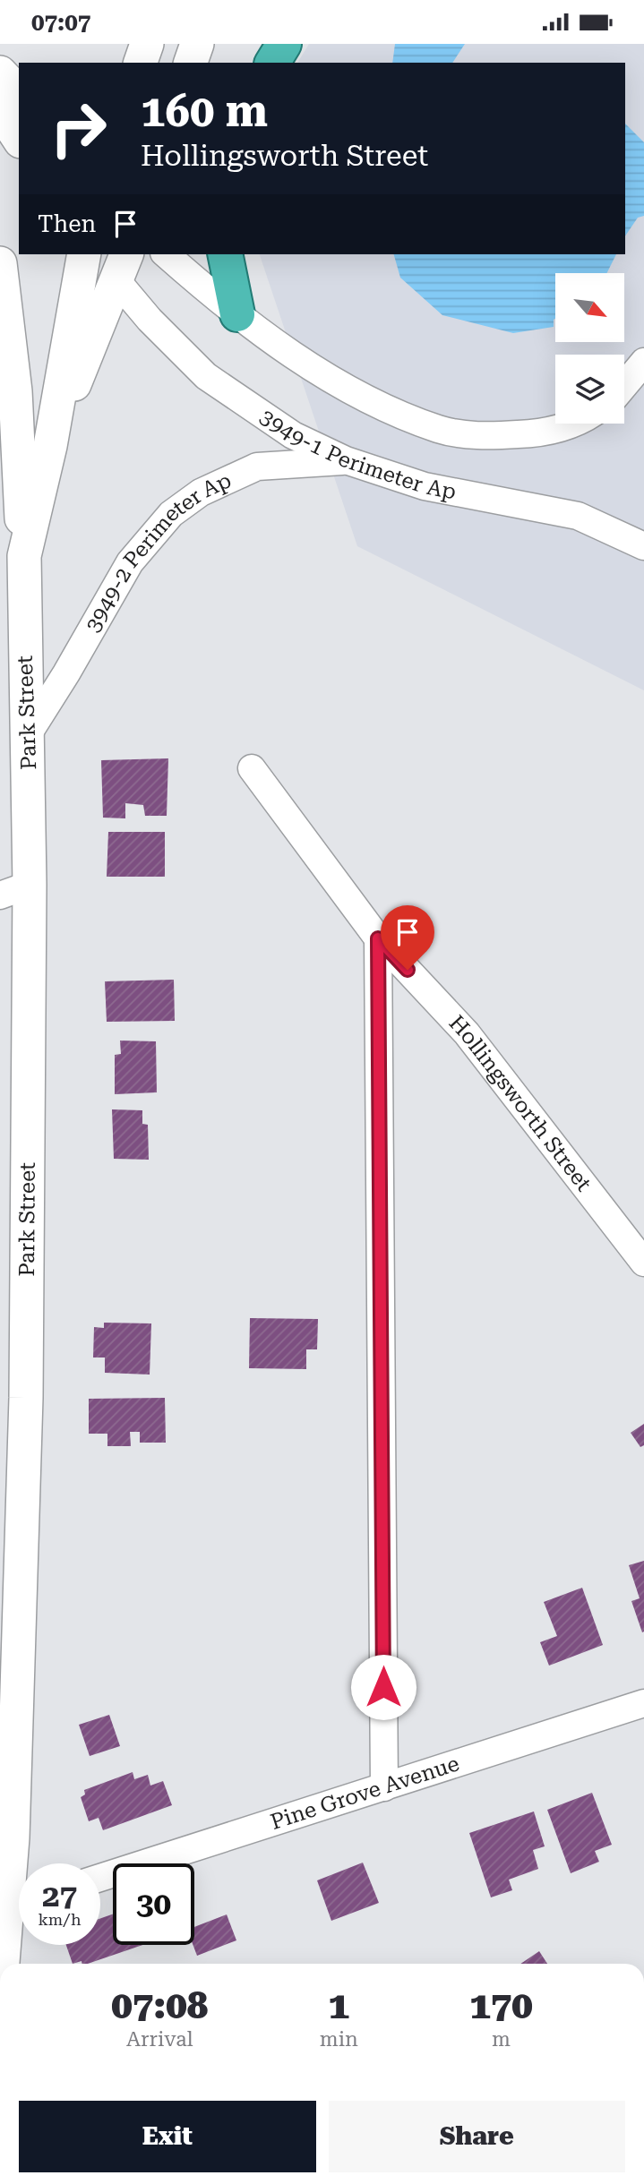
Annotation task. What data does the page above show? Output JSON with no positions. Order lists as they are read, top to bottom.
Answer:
{
  "streets": {
    "street": [
      "3949-1 Perimeter Ap",
      "3949-2 Perimeter Ap",
      "Park Street",
      "Hollingsworth Street",
      "Pine Grove Avenue"
    ]
  },
  "crossings": [
    ["3949-1 Perimeter Ap", "3949-2 Perimeter Ap"],
    ["3949-1 Perimeter Ap", "Park Street"],
    ["3949-2 Perimeter Ap", "Park Street"]
  ],
  "north": "bottom right",
  "page": {
    "status": "07:07",
    "turn": ["160 m", "Hollingsworth Street"],
    "then": "Then",
    "speed": "27 km/h",
    "limit": "30",
    "eta": [
      "07:08",
      "Arrival",
      "1",
      "min",
      "170",
      "m"
    ],
    "buttons": ["Exit", "Share"]
  }
}
